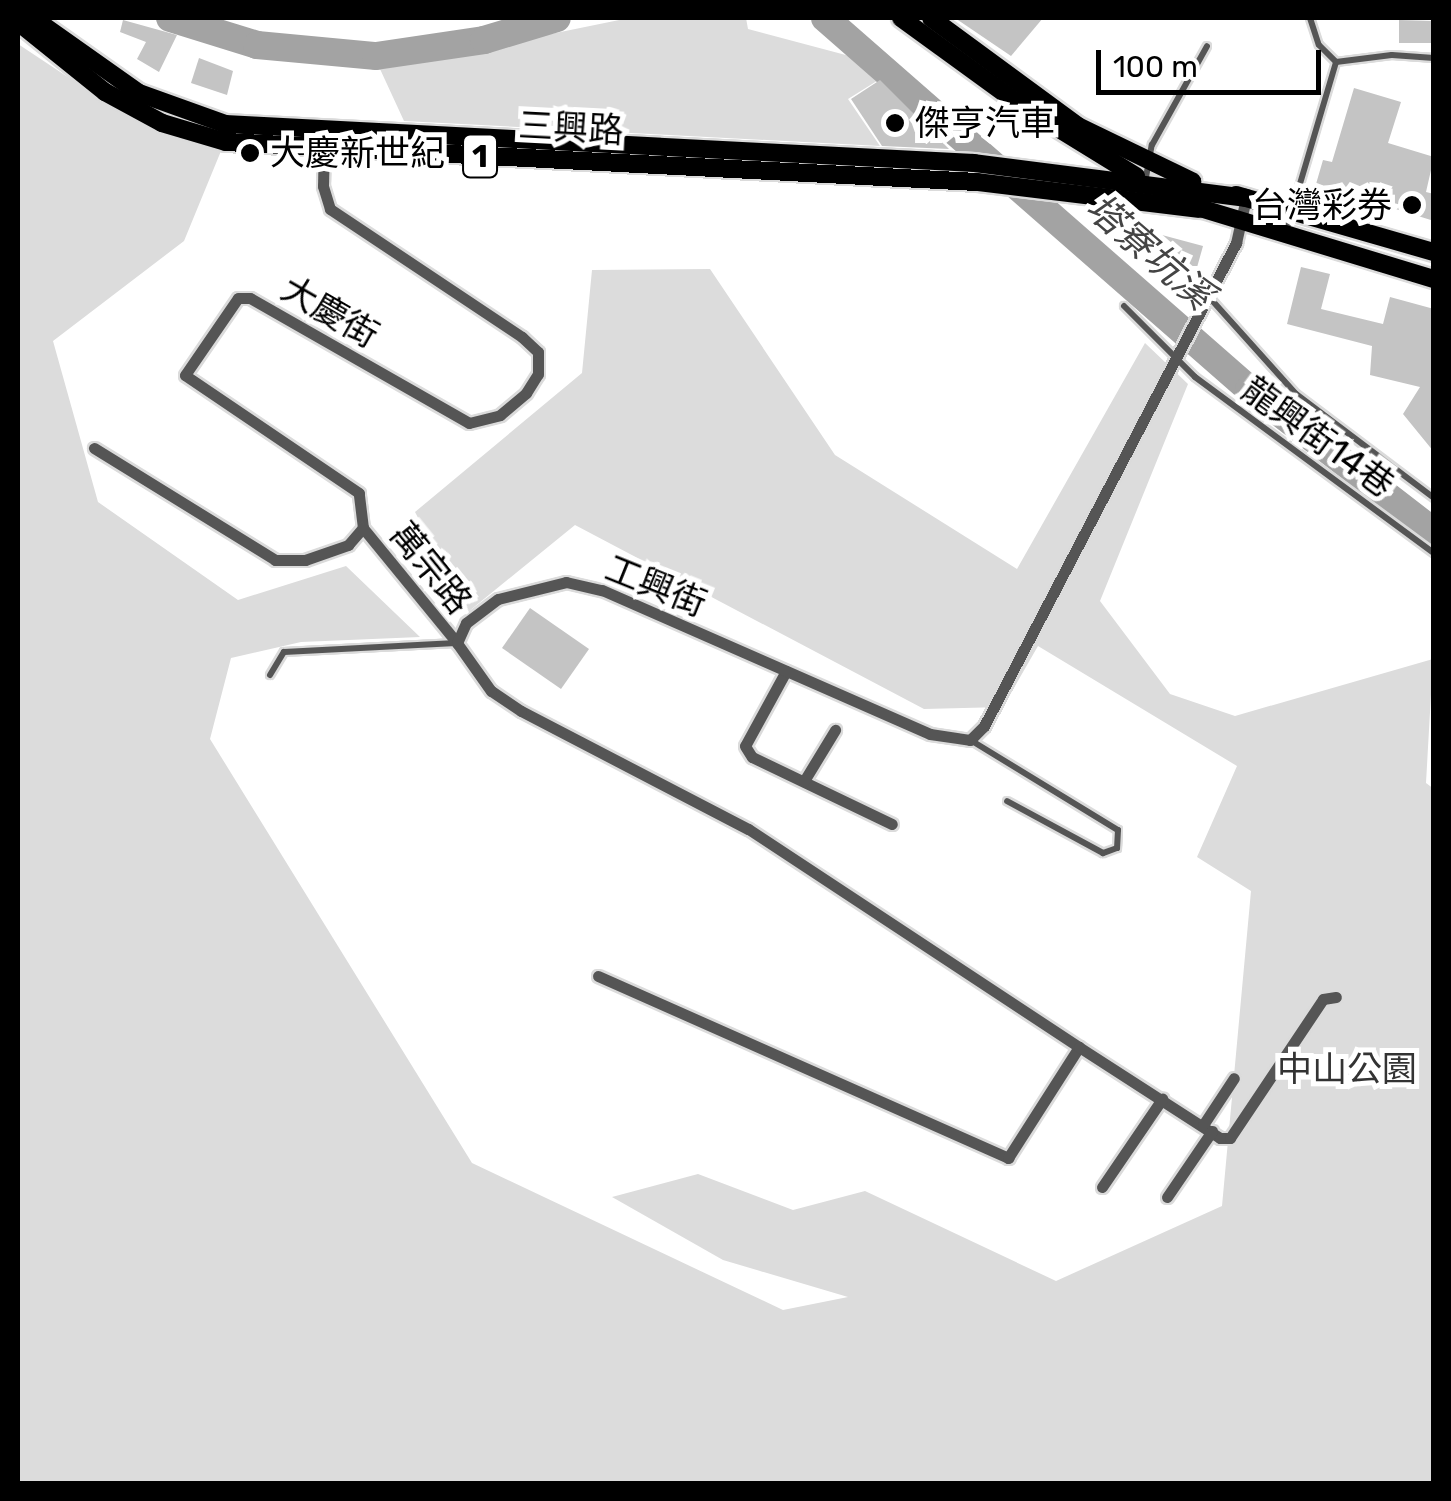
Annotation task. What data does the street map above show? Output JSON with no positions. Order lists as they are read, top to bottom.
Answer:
{
  "streets": {
    "main road": ["三興路", "1"],
    "street": ["大慶街", "萬宗路", "工興街"],
    "lane": ["龍興街14巷"]
  },
  "crossings": [
    ["三興路", "1"],
    ["三興路", "大慶街"],
    ["大慶街", "萬宗路"],
    ["萬宗路", "工興街"]
  ],
  "water": ["塔寮坑溪"],
  "parks": ["中山公園"],
  "places": ["傑亨汽車", "大慶新世紀", "台灣彩券"],
  "scale_bar": "100 m"
}
